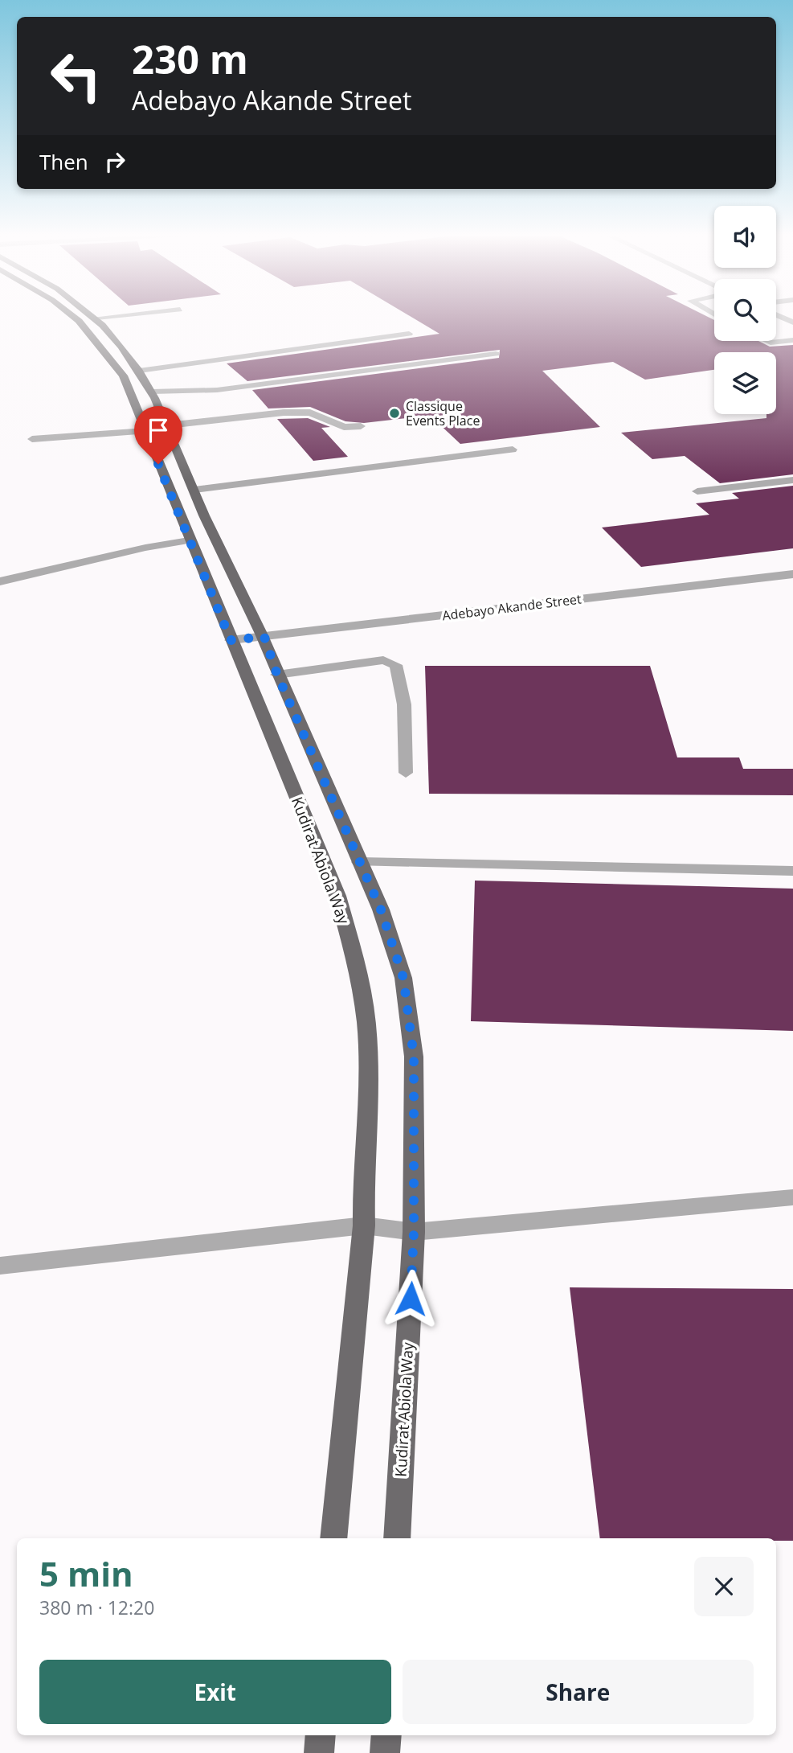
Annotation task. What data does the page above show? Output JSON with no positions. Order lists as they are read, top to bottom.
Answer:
{
  "streets": {
    "main road": ["Kudirat Abiola Way"],
    "street": ["Adebayo Akande Street"]
  },
  "crossings": [
    ["Adebayo Akande Street", "Kudirat Abiola Way"]
  ],
  "places": ["Classique Events Place"],
  "page": {
    "turn": ["230 m", "Adebayo Akande Street"],
    "then": "Then",
    "heading": ["5 min", "380 m · 12:20"],
    "buttons": ["Exit", "Share"]
  }
}
